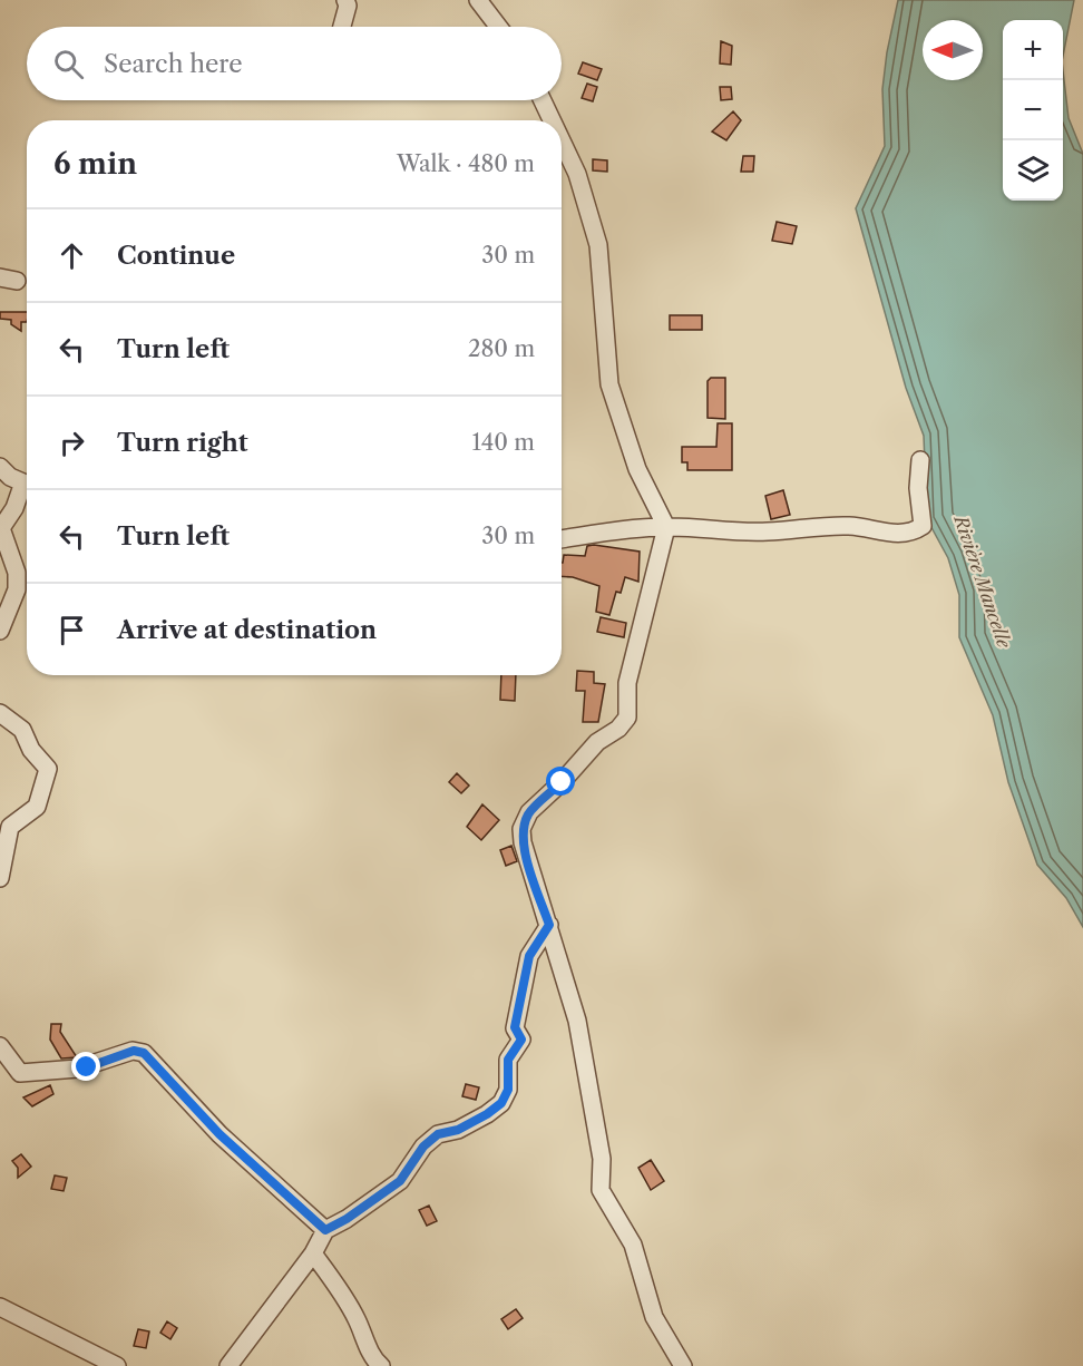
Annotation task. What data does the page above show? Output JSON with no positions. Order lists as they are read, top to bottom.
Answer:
{
  "water": ["Rivière Mancelle"],
  "north": "left",
  "page": {
    "map_buttons": ["+", "−"],
    "search": "Search here",
    "heading": ["6 min", "Walk · 480 m"],
    "list": [
      ["Continue", "30 m"],
      ["Turn left", "280 m"],
      ["Turn right", "140 m"],
      ["Turn left", "30 m"],
      "Arrive at destination"
    ]
  }
}
